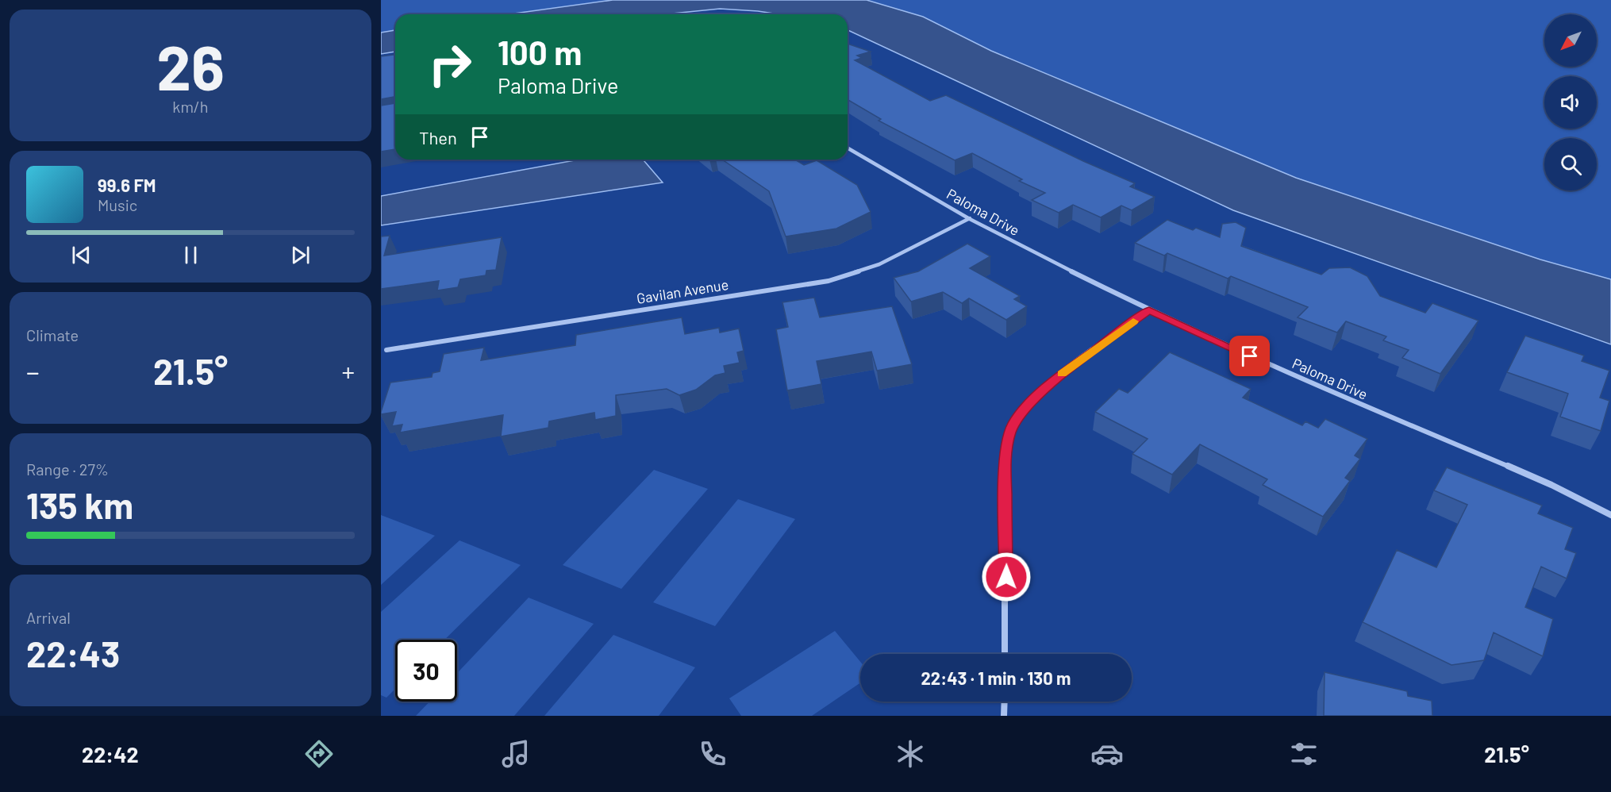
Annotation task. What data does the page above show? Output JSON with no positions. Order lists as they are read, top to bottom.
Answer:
{
  "streets": {
    "street": ["Paloma Drive", "Gavilan Avenue"]
  },
  "crossings": [
    ["Paloma Drive", "Gavilan Avenue"]
  ],
  "north": "bottom left",
  "page": {
    "tile": [
      ["26", "km/h"],
      "Climate",
      ["Range · 27%", "135 km"],
      ["Arrival", "22:43"]
    ],
    "turn": ["100 m", "Paloma Drive"],
    "then": "Then",
    "song": ["99.6 FM", "Music"],
    "heat": ["−", "21.5°", "+"],
    "limit": "30",
    "trip": "22:43 · 1 min · 130 m",
    "tabs": ["22:42", "21.5°"]
  }
}
